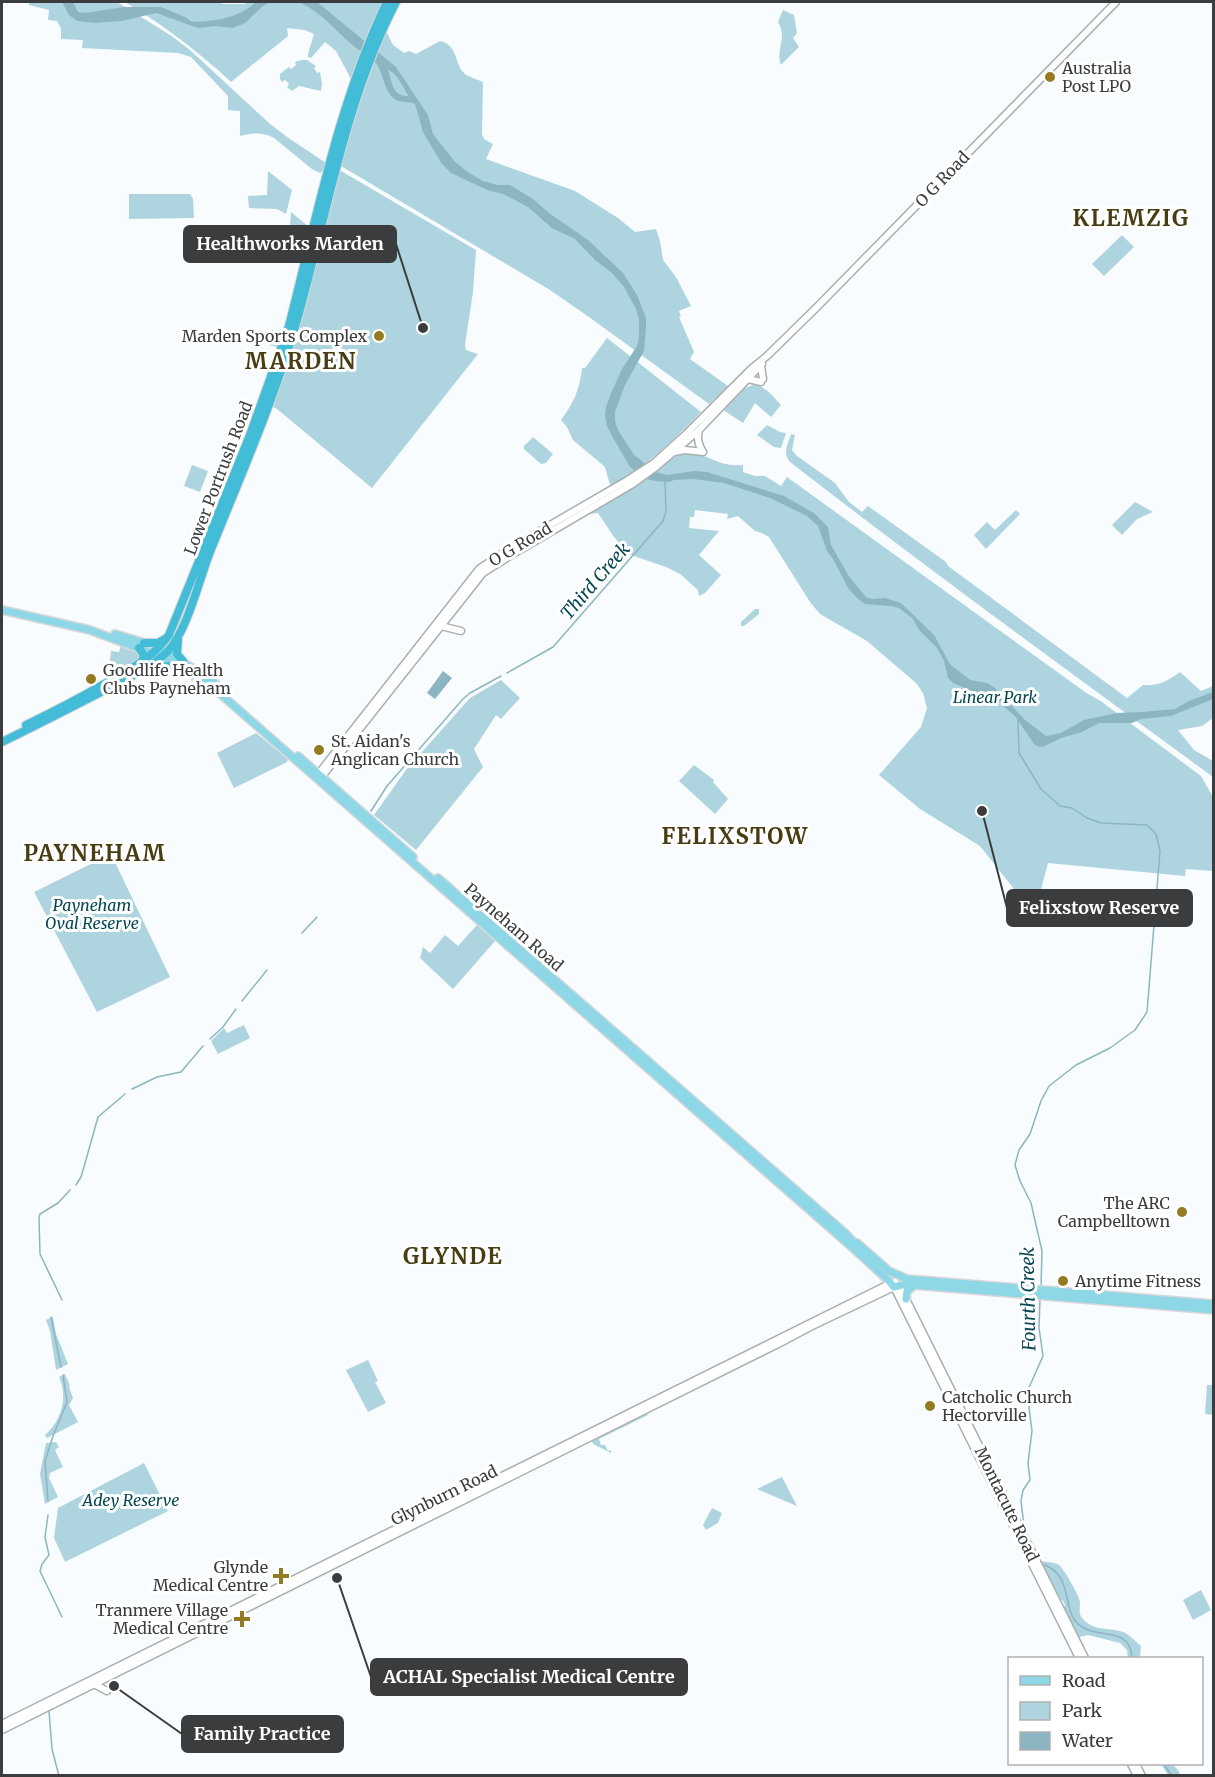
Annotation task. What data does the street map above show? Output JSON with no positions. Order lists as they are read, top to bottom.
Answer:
{
  "streets": {
    "highway": ["Lower Portrush Road"],
    "main road": [
      "O G Road",
      "Payneham Road",
      "Glynburn Road",
      "Montacute Road"
    ]
  },
  "crossings": [
    ["O G Road", "Payneham Road"],
    ["Lower Portrush Road", "Payneham Road"],
    ["Payneham Road", "Glynburn Road"],
    ["Payneham Road", "Montacute Road"],
    ["Glynburn Road", "Montacute Road"]
  ],
  "districts": [
    "KLEMZIG",
    "MARDEN",
    "FELIXSTOW",
    "PAYNEHAM",
    "GLYNDE"
  ],
  "water": ["Third Creek", "Fourth Creek"],
  "parks": ["Linear Park", "Payneham Oval Reserve", "Adey Reserve"],
  "places": {
    "other": [
      "Australia Post LPO",
      "Healthworks Marden",
      "Marden Sports Complex",
      "Goodlife Health Clubs Payneham",
      "St. Aidan's Anglican Church",
      "Felixstow Reserve",
      "The ARC Campbelltown",
      "Anytime Fitness",
      "Catcholic Church Hectorville",
      "ACHAL Specialist Medical Centre",
      "Family Practice"
    ],
    "health": ["Glynde Medical Centre", "Tranmere Village Medical Centre"]
  },
  "legend": ["Road", "Park", "Water"]
}
